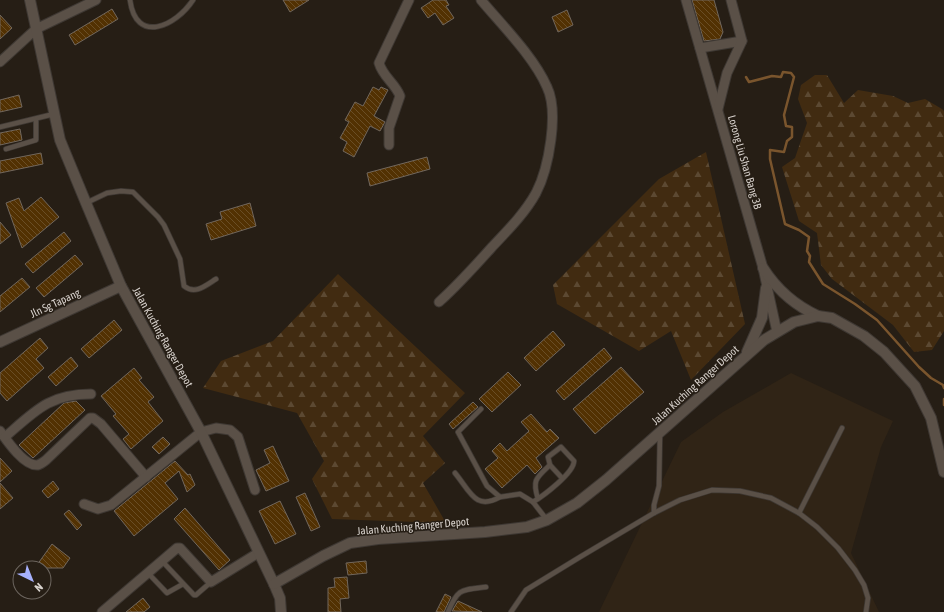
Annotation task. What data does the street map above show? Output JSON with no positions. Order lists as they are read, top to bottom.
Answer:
{
  "streets": {
    "street": ["Lorong Liu Shan Bang 3B", "Jln Sg Tapang", "Jalan Kuching Ranger Depot"]
  },
  "crossings": [
    ["Lorong Liu Shan Bang 3B", "Jalan Kuching Ranger Depot"],
    ["Jln Sg Tapang", "Jalan Kuching Ranger Depot"]
  ],
  "north": "bottom right"
}
